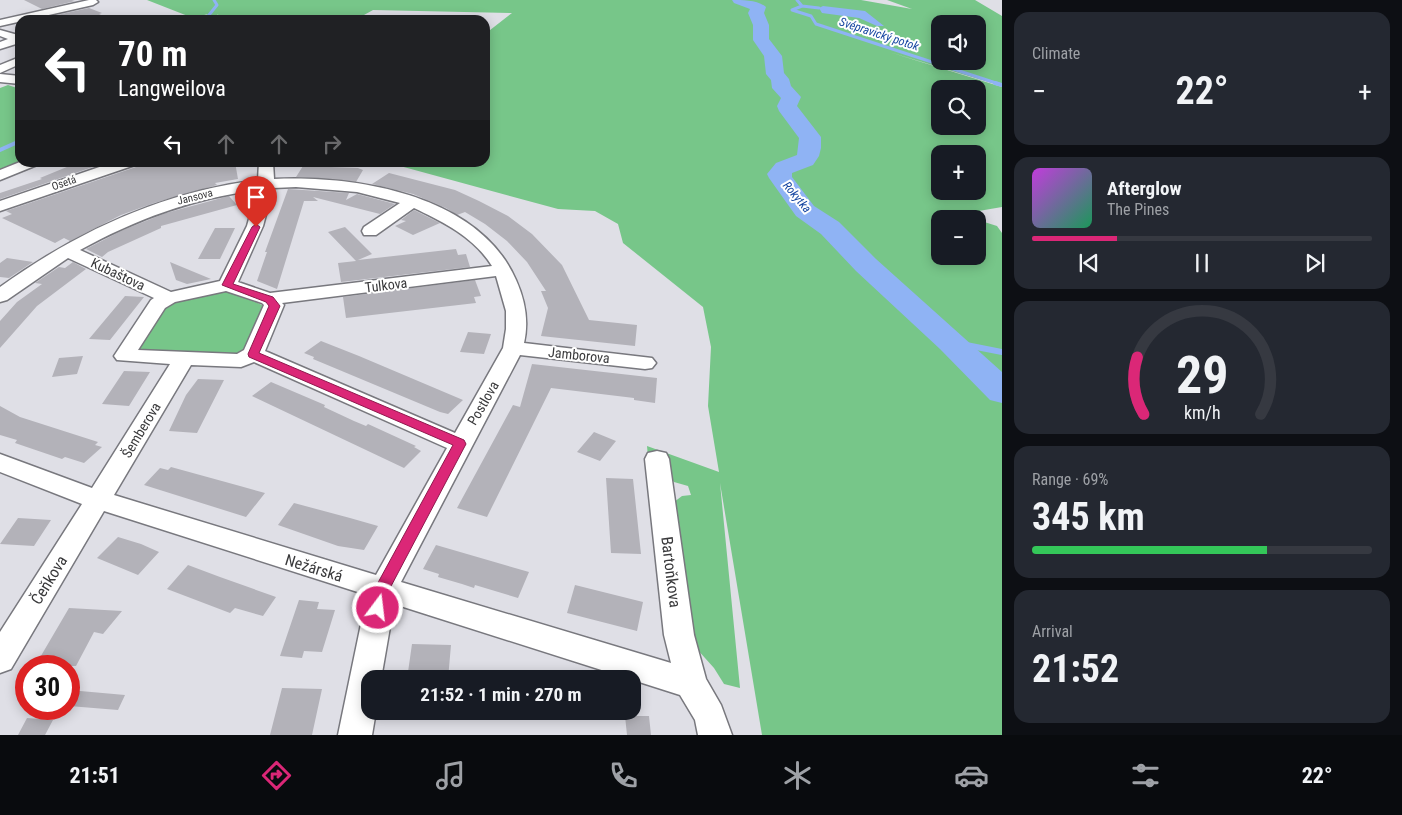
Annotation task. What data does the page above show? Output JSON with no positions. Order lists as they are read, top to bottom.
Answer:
{
  "streets": {
    "street": [
      "Osetá",
      "Jansova",
      "Kubaštova",
      "Tulkova",
      "Jamborova",
      "Postlova",
      "Šemberova",
      "Nežárská",
      "Bartoňkova",
      "Čeňkova"
    ]
  },
  "crossings": [
    ["Jansova", "Kubaštova"],
    ["Jansova", "Tulkova"],
    ["Jansova", "Jamborova"],
    ["Jansova", "Postlova"],
    ["Jamborova", "Postlova"],
    ["Postlova", "Nežárská"],
    ["Šemberova", "Nežárská"],
    ["Šemberova", "Čeňkova"],
    ["Nežárská", "Bartoňkova"],
    ["Nežárská", "Čeňkova"]
  ],
  "water": ["Svépravický potok", "Rokytka"],
  "page": {
    "tile": [
      "Climate",
      ["Range · 69%", "345 km"],
      ["Arrival", "21:52"]
    ],
    "map_buttons": ["+", "−"],
    "turn": ["70 m", "Langweilova"],
    "heat": ["−", "22°", "+"],
    "song": ["Afterglow", "The Pines"],
    "limit": "30",
    "trip": "21:52 · 1 min · 270 m",
    "tabs": ["21:51", "22°"],
    "gauge": ["29", "km/h"]
  }
}
